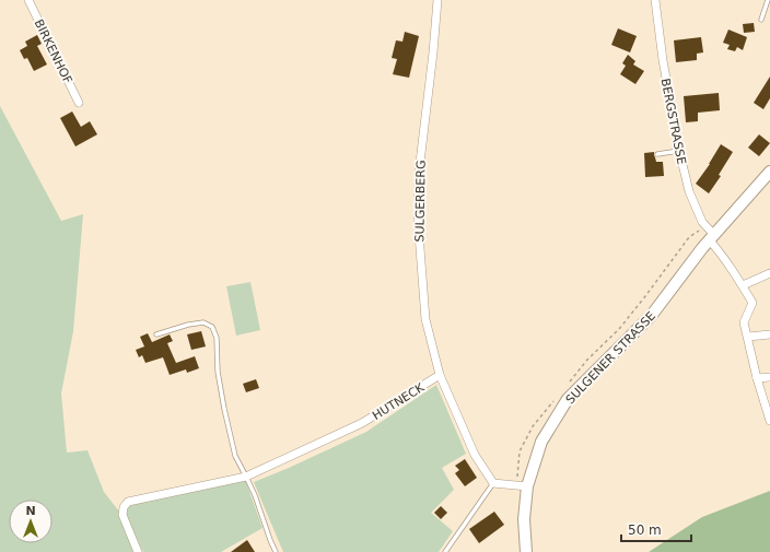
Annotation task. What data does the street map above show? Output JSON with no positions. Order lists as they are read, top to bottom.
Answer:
{
  "streets": {
    "main road": ["SULGENER STRASSE"],
    "street": [
      "BIRKENHOF",
      "BERGSTRASSE",
      "SULGERBERG",
      "HUTNECK"
    ]
  },
  "crossings": [
    ["BERGSTRASSE", "SULGENER STRASSE"],
    ["SULGERBERG", "HUTNECK"]
  ],
  "scale_bar": "50 m",
  "north": "top"
}
